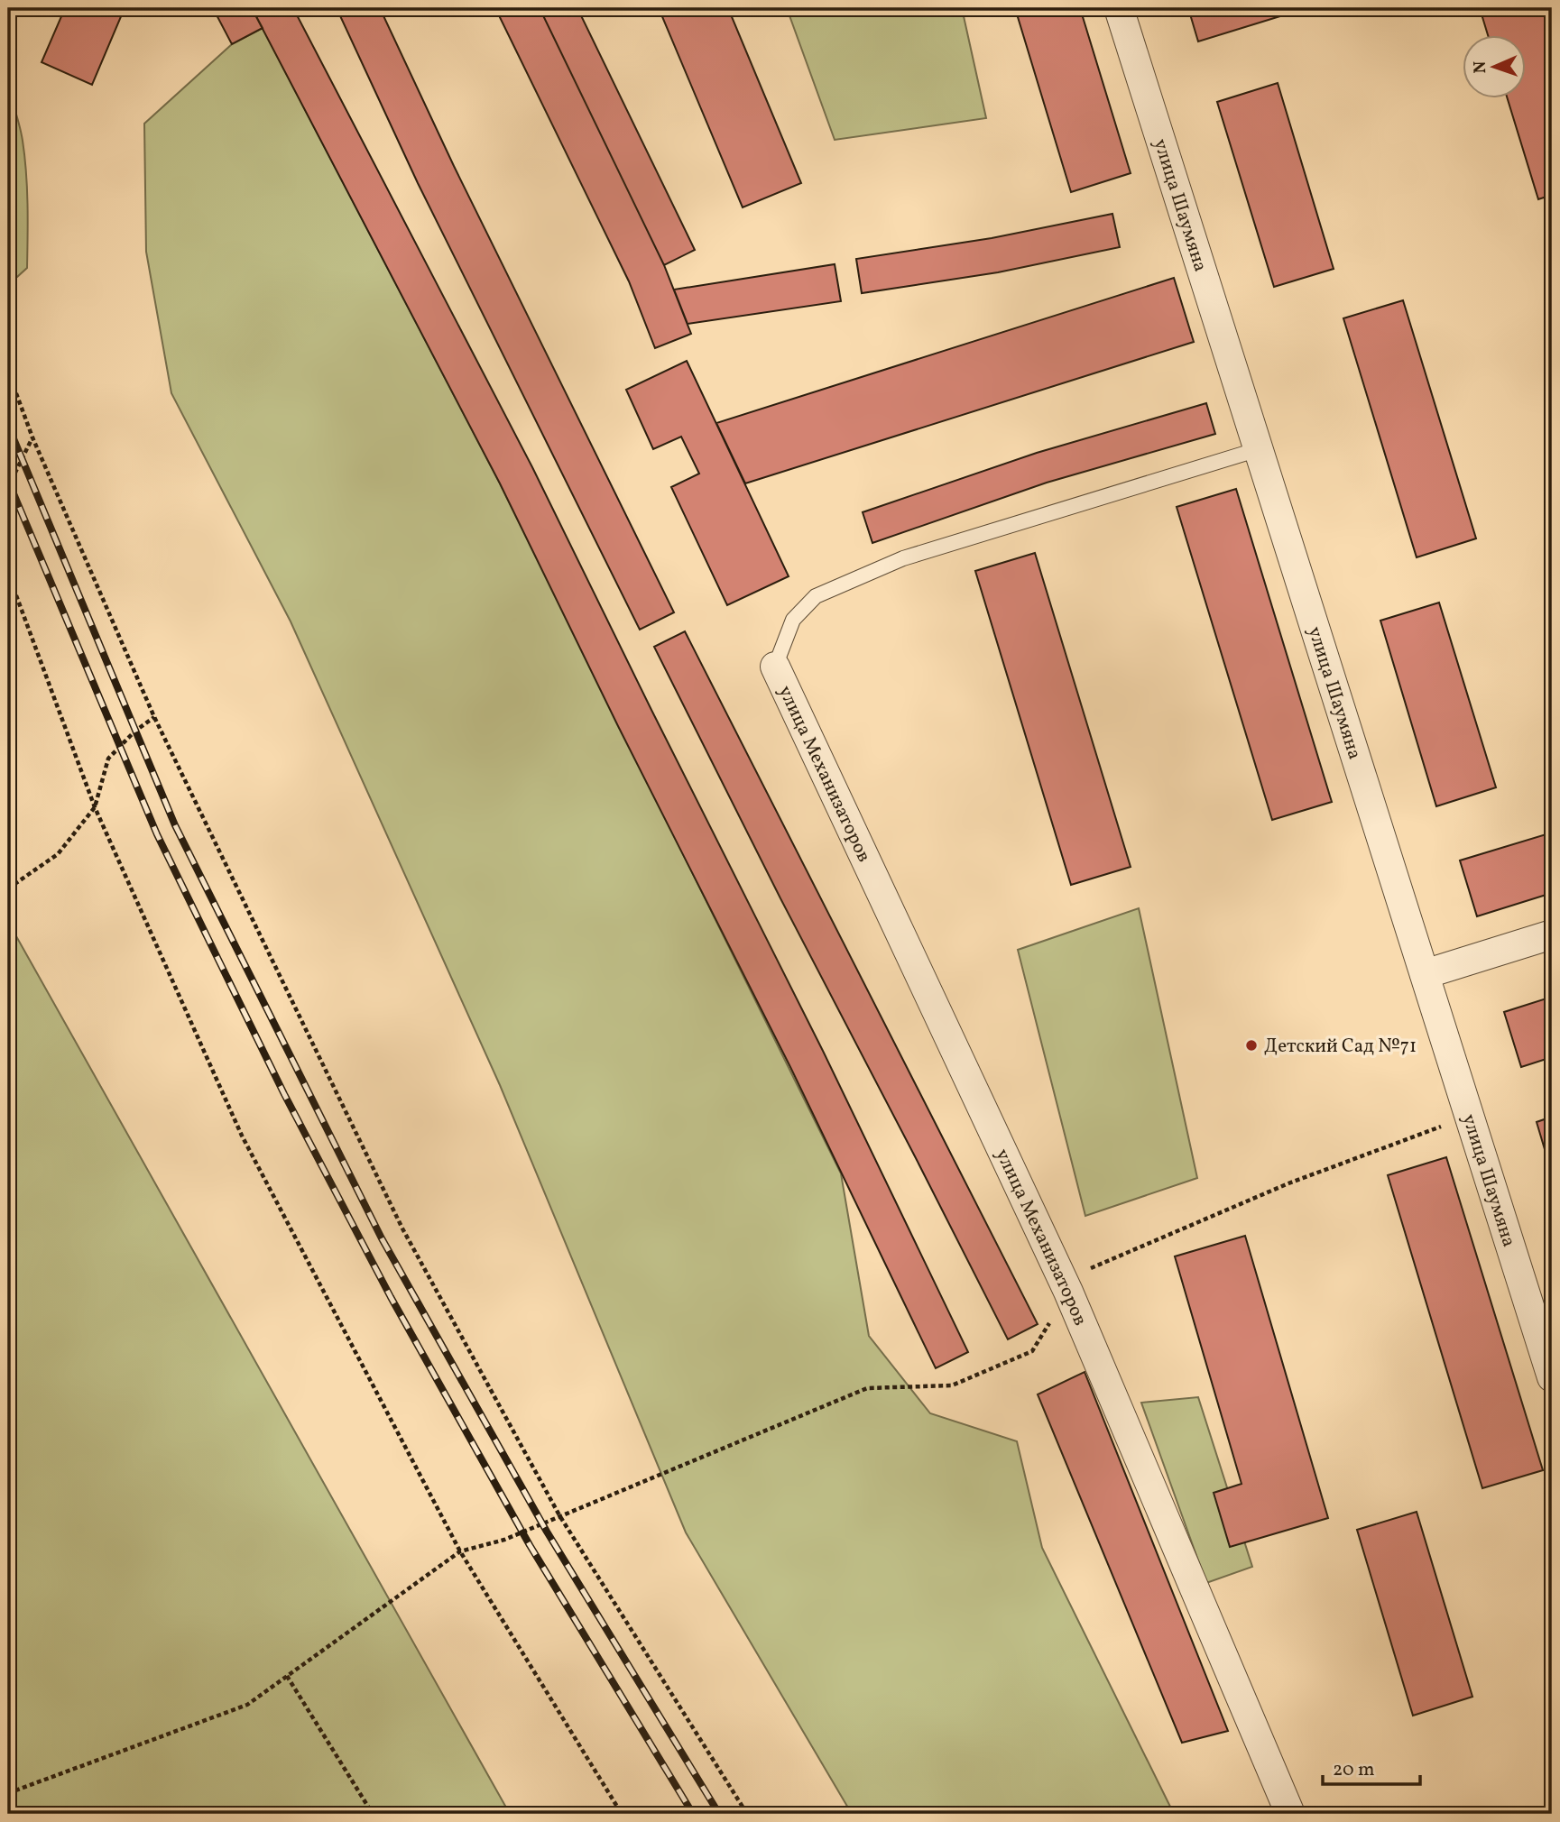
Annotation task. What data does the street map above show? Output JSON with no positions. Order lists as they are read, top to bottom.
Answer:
{
  "streets": {
    "street": ["улица Шаумяна", "улица Механизаторов"]
  },
  "places": ["Детский Сад №71"],
  "scale_bar": "20 m",
  "north": "left"
}
